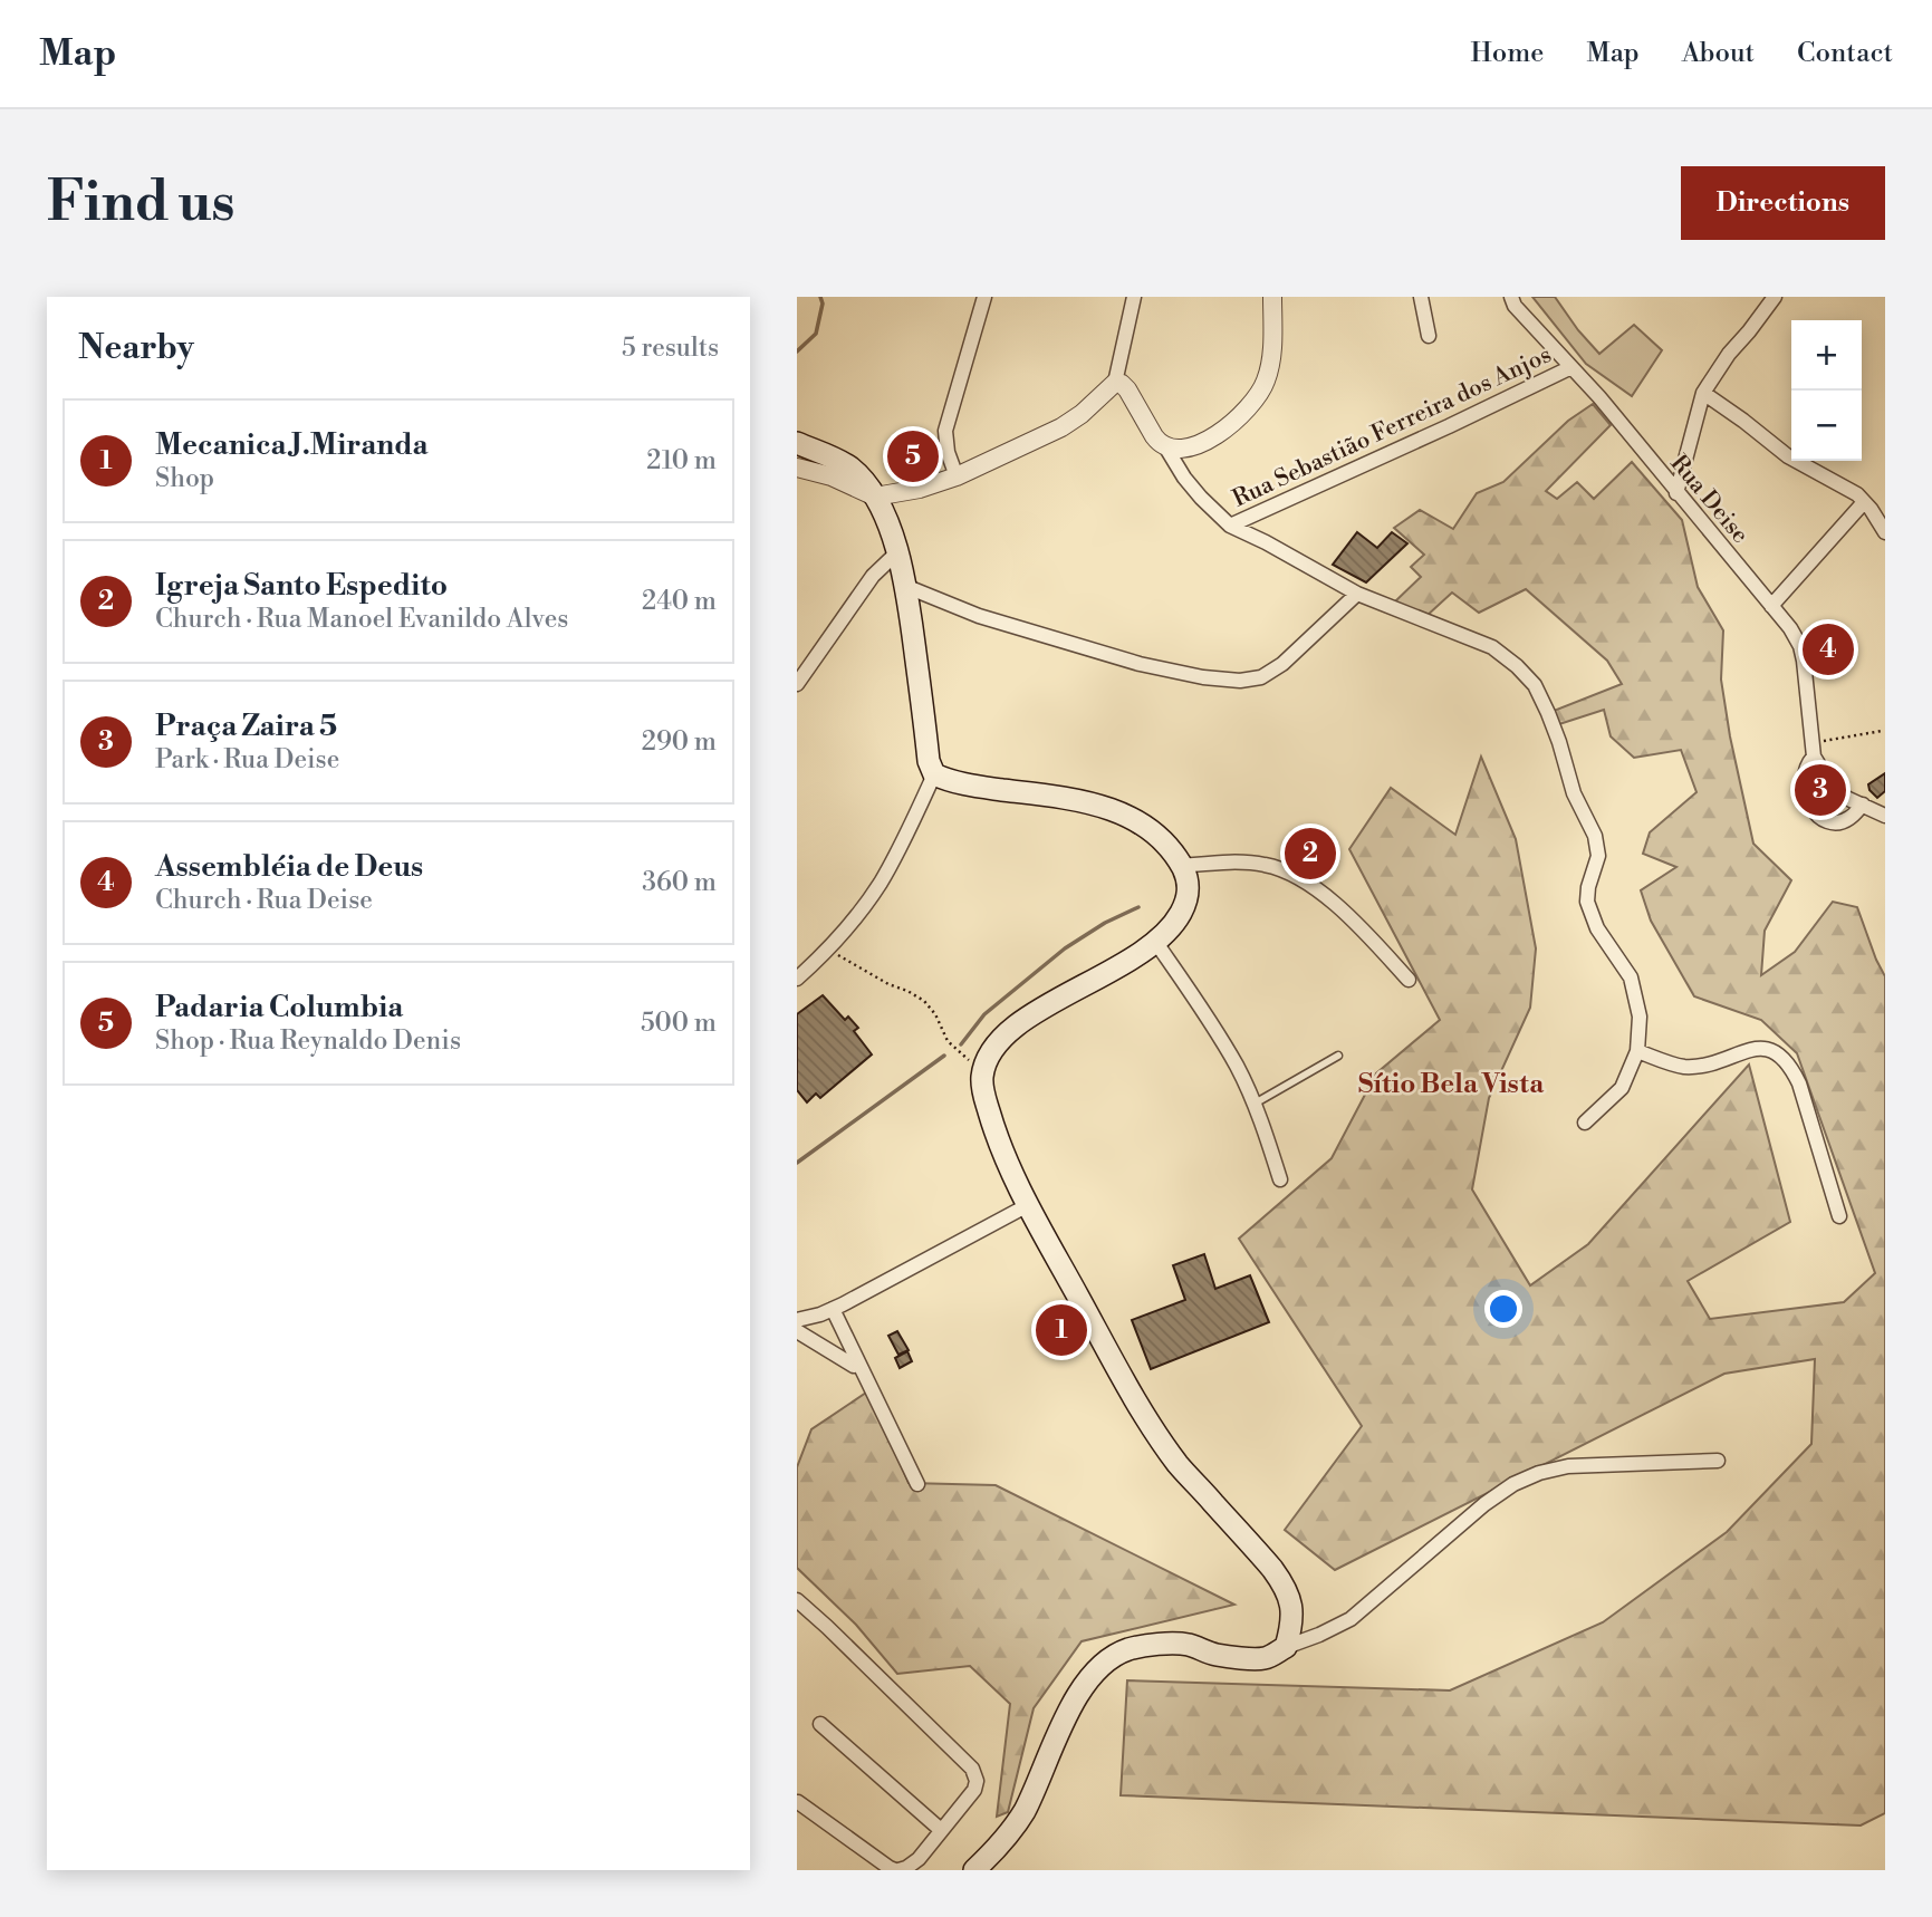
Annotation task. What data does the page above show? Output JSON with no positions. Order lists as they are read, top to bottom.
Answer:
{
  "streets": {
    "street": ["Rua Sebastião Ferreira dos Anjos", "Rua Deise"]
  },
  "crossings": [
    ["Rua Sebastião Ferreira dos Anjos", "Rua Deise"]
  ],
  "districts": ["Sítio Bela Vista"],
  "page": {
    "header": "Map",
    "nav": [
      "Home",
      "Map",
      "About",
      "Contact"
    ],
    "buttons": "Directions",
    "title": "Find us",
    "heading": ["Nearby", "5 results"],
    "map_buttons": ["+", "−"],
    "list": [
      {
        "mark": "1",
        "name": "Mecanica J.Miranda",
        "note": "Shop",
        "value": "210 m"
      },
      {
        "mark": "2",
        "name": "Igreja Santo Espedito",
        "note": "Church · Rua Manoel Evanildo Alves",
        "value": "240 m"
      },
      {
        "mark": "3",
        "name": "Praça Zaira 5",
        "note": "Park · Rua Deise",
        "value": "290 m"
      },
      {
        "mark": "4",
        "name": "Assembléia de Deus",
        "note": "Church · Rua Deise",
        "value": "360 m"
      },
      {
        "mark": "5",
        "name": "Padaria Columbia",
        "note": "Shop · Rua Reynaldo Denis",
        "value": "500 m"
      }
    ],
    "pins": [
      "5",
      "4",
      "3",
      "2",
      "1"
    ]
  }
}
